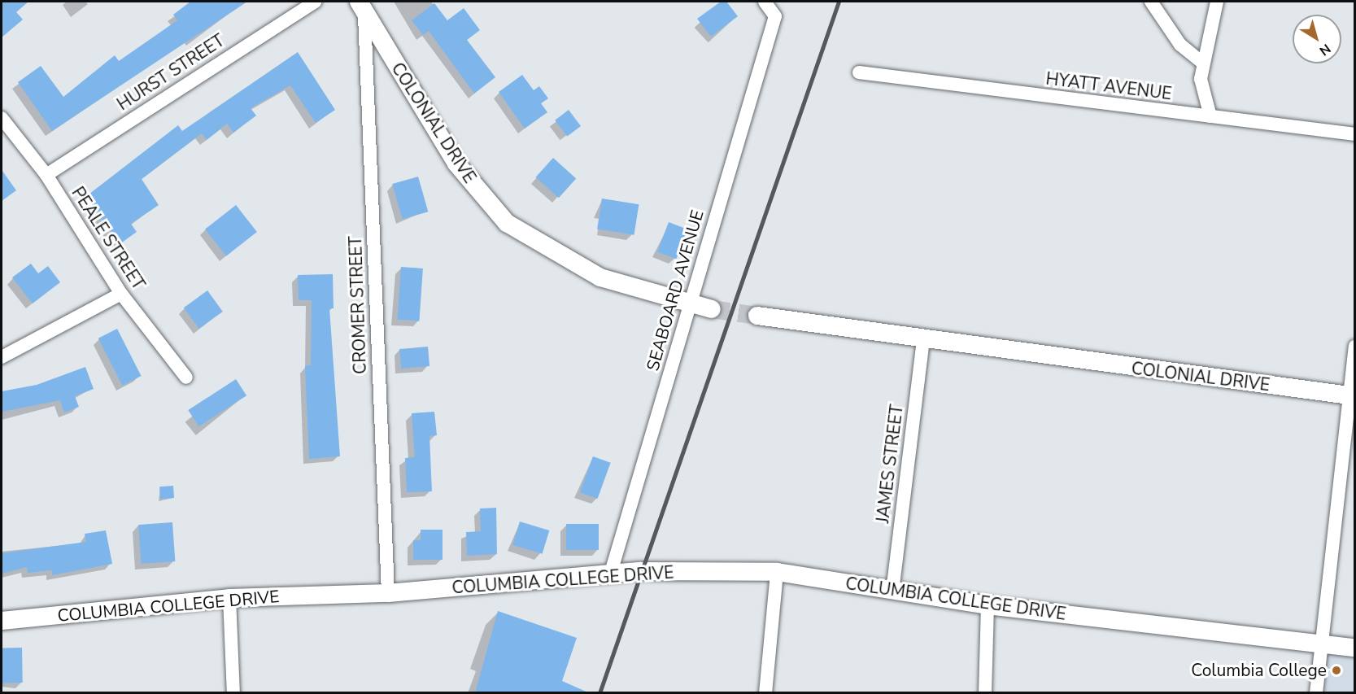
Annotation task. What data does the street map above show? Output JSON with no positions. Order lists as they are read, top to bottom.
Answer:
{
  "streets": {
    "street": [
      "HURST STREET",
      "HYATT AVENUE",
      "COLONIAL DRIVE",
      "PEALE STREET",
      "SEABOARD AVENUE",
      "CROMER STREET",
      "JAMES STREET",
      "COLUMBIA COLLEGE DRIVE"
    ]
  },
  "crossings": [
    ["HURST STREET", "PEALE STREET"],
    ["COLONIAL DRIVE", "SEABOARD AVENUE"],
    ["COLONIAL DRIVE", "CROMER STREET"],
    ["COLONIAL DRIVE", "JAMES STREET"],
    ["SEABOARD AVENUE", "COLUMBIA COLLEGE DRIVE"],
    ["CROMER STREET", "COLUMBIA COLLEGE DRIVE"],
    ["JAMES STREET", "COLUMBIA COLLEGE DRIVE"]
  ],
  "places": ["Columbia College"],
  "north": "bottom right"
}
